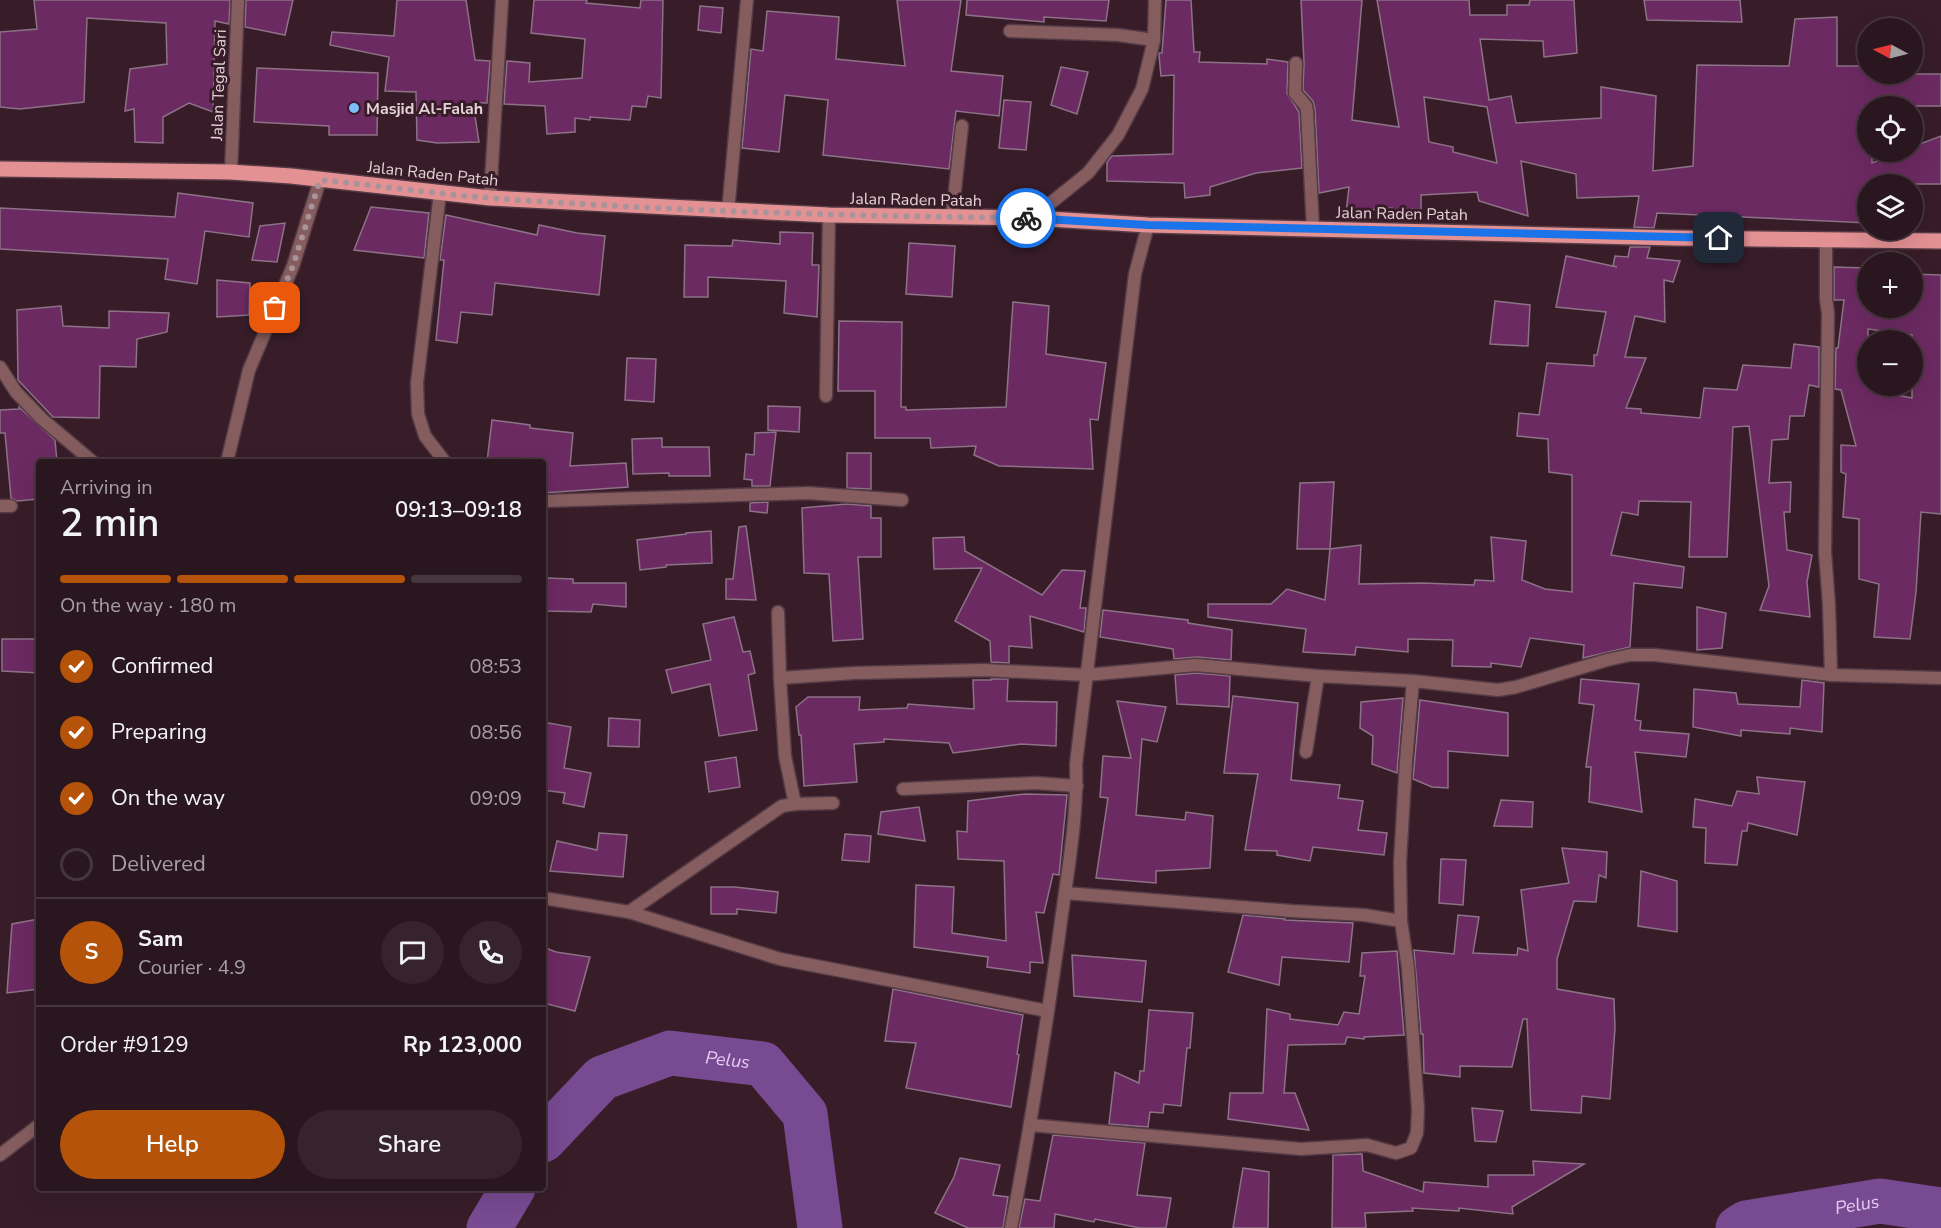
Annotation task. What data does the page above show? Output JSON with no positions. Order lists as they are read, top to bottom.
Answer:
{
  "streets": {
    "main road": ["Jalan Raden Patah"],
    "street": ["Jalan Tegal Sari"]
  },
  "crossings": [
    ["Jalan Tegal Sari", "Jalan Raden Patah"]
  ],
  "water": ["Pelus"],
  "places": ["Masjid Al-Falah"],
  "north": "left",
  "page": {
    "map_buttons": ["+", "−"],
    "heading": ["2 min", "Arriving in", "09:13–09:18"],
    "panel": [
      "Sam",
      "Courier · 4.9",
      "Order #9129",
      "Rp 123,000"
    ],
    "bar": "On the way · 180 m",
    "list": [
      ["Confirmed", "08:53"],
      ["Preparing", "08:56"],
      ["On the way", "09:09"],
      "Delivered"
    ],
    "round": "S",
    "buttons": ["Help", "Share"]
  }
}
